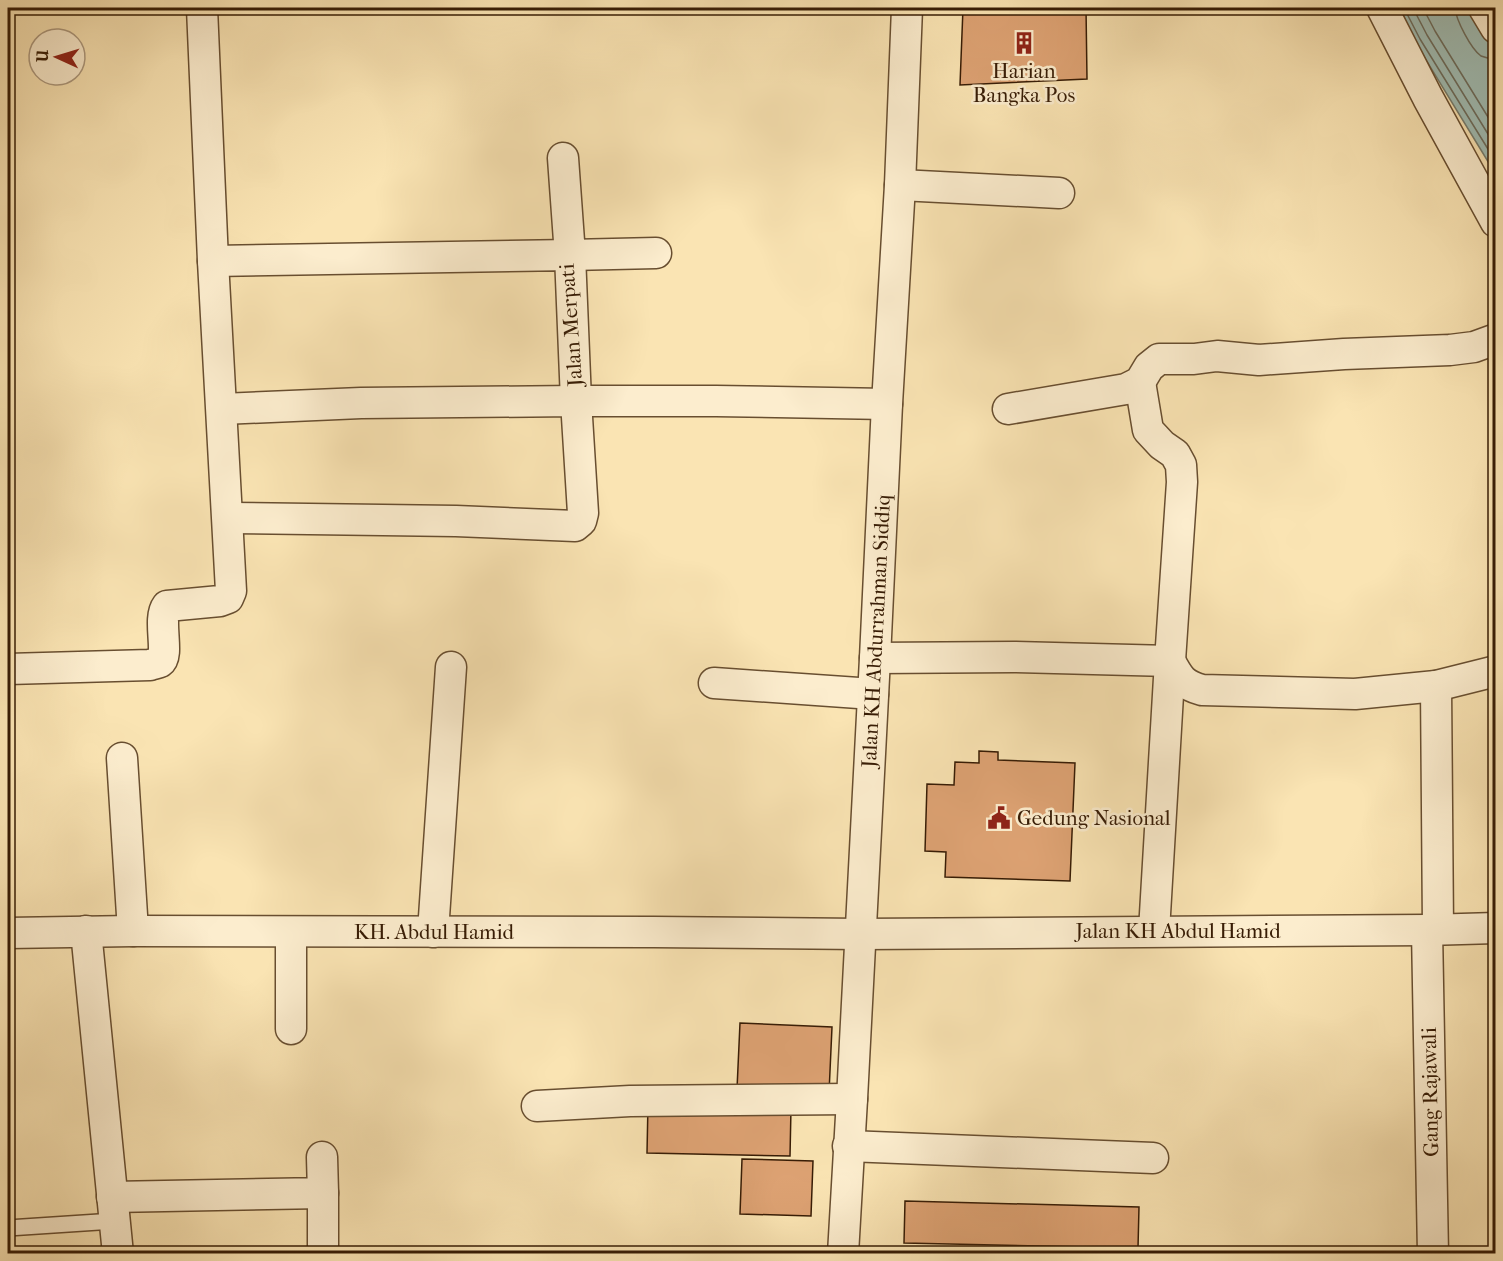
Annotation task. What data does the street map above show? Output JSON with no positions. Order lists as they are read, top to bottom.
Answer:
{
  "streets": {
    "street": [
      "Jalan Merpati",
      "Jalan KH Abdurrahman Siddiq",
      "Jalan KH Abdul Hamid",
      "KH. Abdul Hamid",
      "Gang Rajawali"
    ]
  },
  "crossings": [
    ["Jalan Merpati", "Jalan KH Abdurrahman Siddiq"],
    ["Jalan KH Abdurrahman Siddiq", "Jalan KH Abdul Hamid"],
    ["Jalan KH Abdurrahman Siddiq", "KH. Abdul Hamid"],
    ["Jalan KH Abdul Hamid", "KH. Abdul Hamid"],
    ["Jalan KH Abdul Hamid", "Gang Rajawali"]
  ],
  "places": {
    "building": ["Harian Bangka Pos"],
    "public building": ["Gedung Nasional"]
  },
  "north": "left"
}
